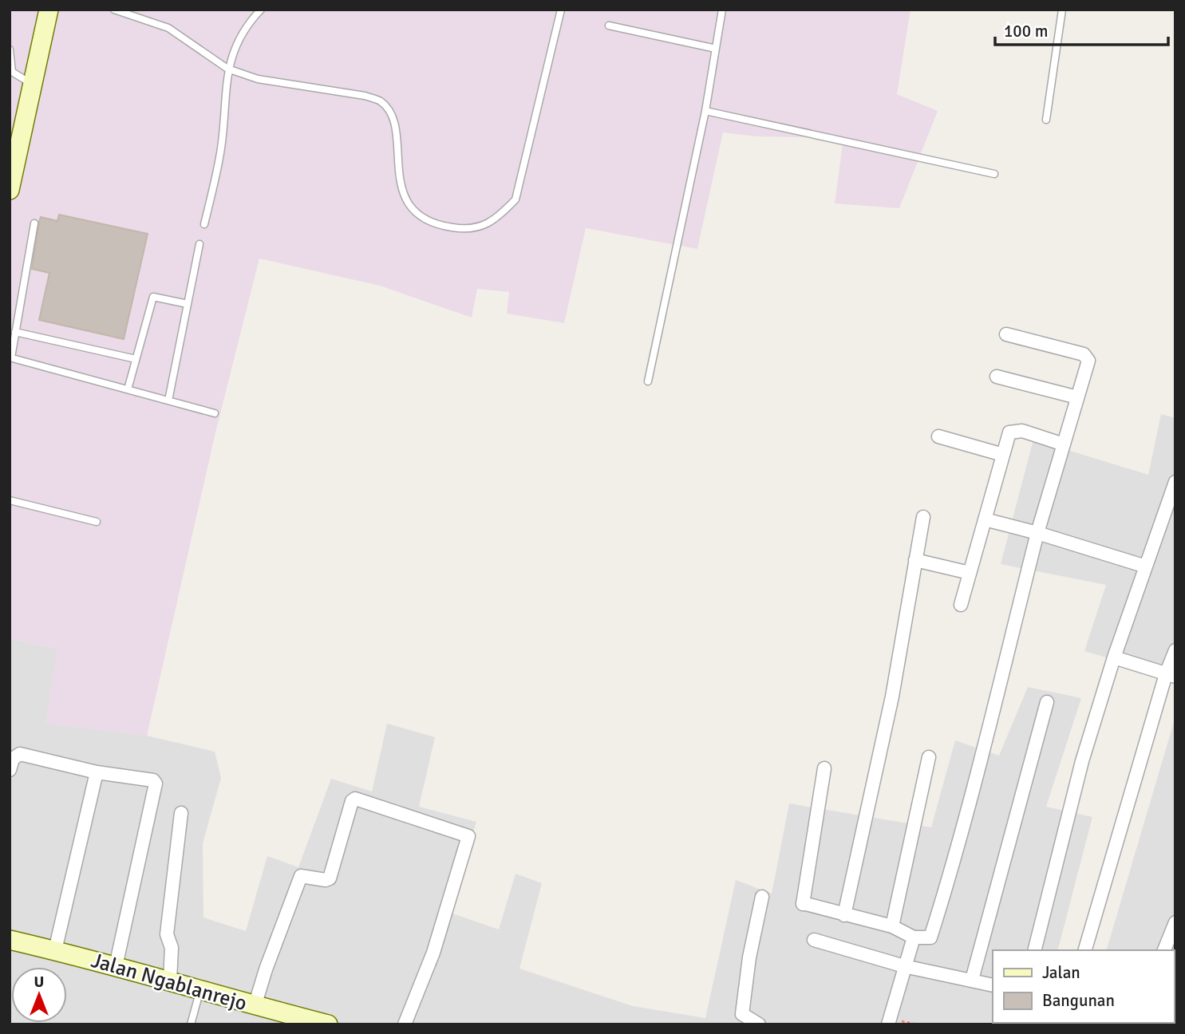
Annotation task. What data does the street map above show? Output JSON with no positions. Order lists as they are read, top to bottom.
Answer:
{
  "streets": {
    "street": ["Jalan Ngablanrejo"]
  },
  "legend": ["Jalan", "Bangunan"],
  "scale_bar": "100 m",
  "north": "top"
}
